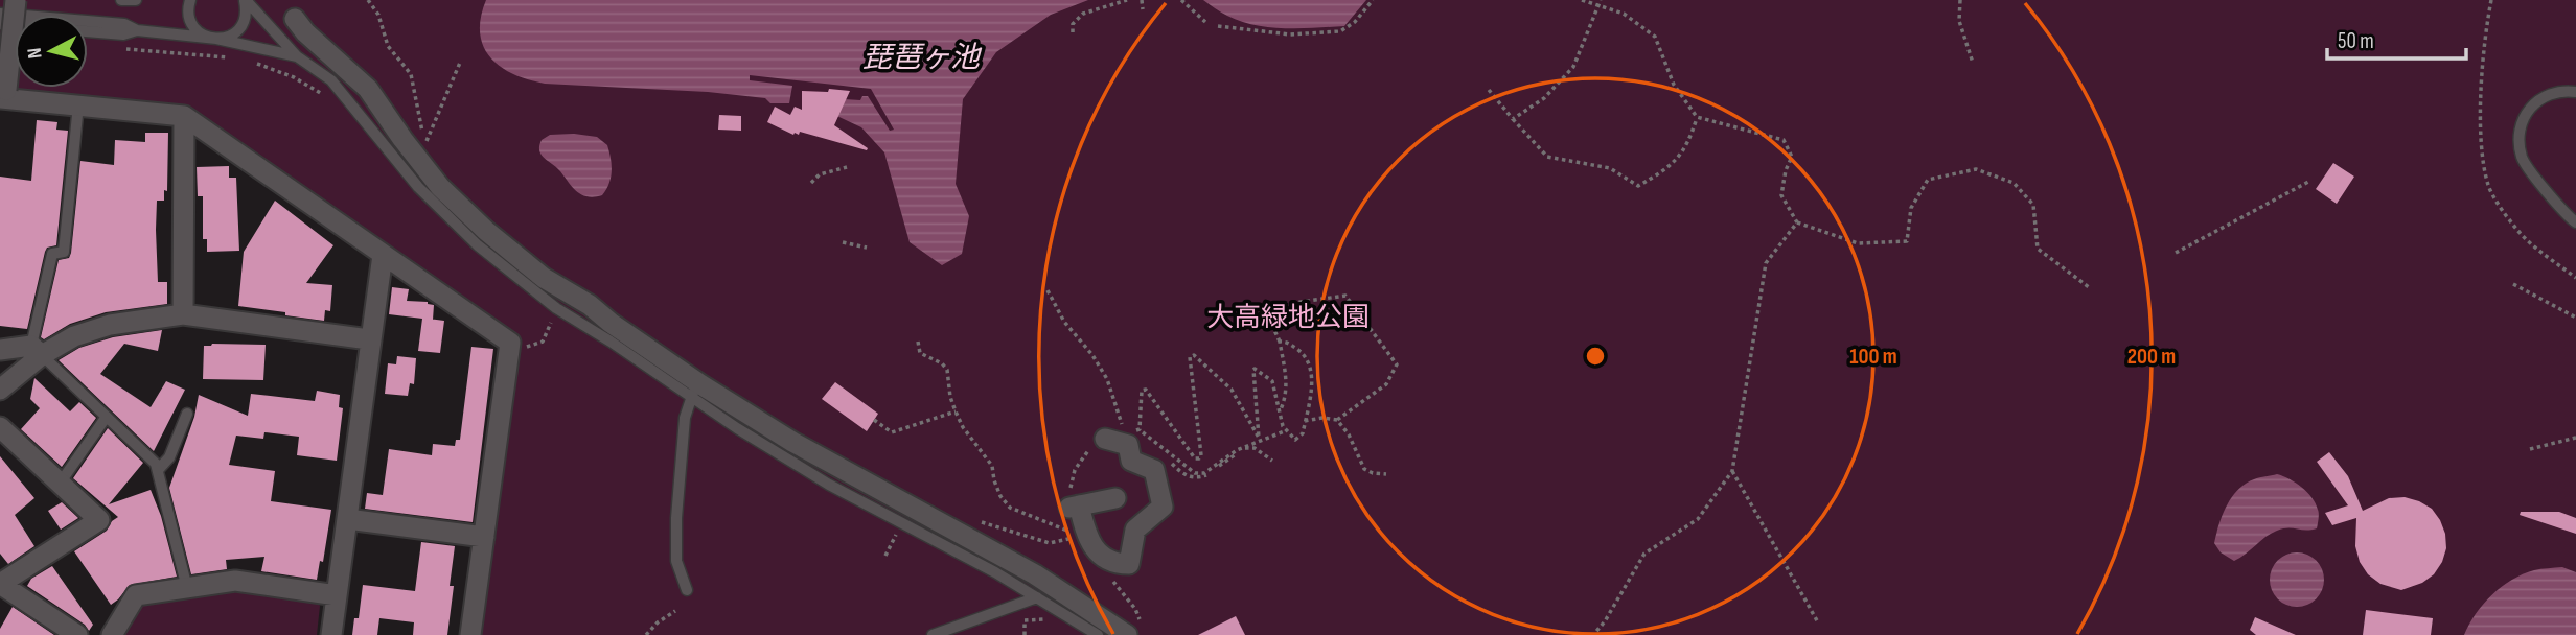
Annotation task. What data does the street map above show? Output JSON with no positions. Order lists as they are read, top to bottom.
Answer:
{
  "water": ["琵琶ヶ池"],
  "parks": ["大高緑地公園"],
  "scale_bar": "50 m",
  "north": "left",
  "rings": ["100 m", "200 m"]
}
